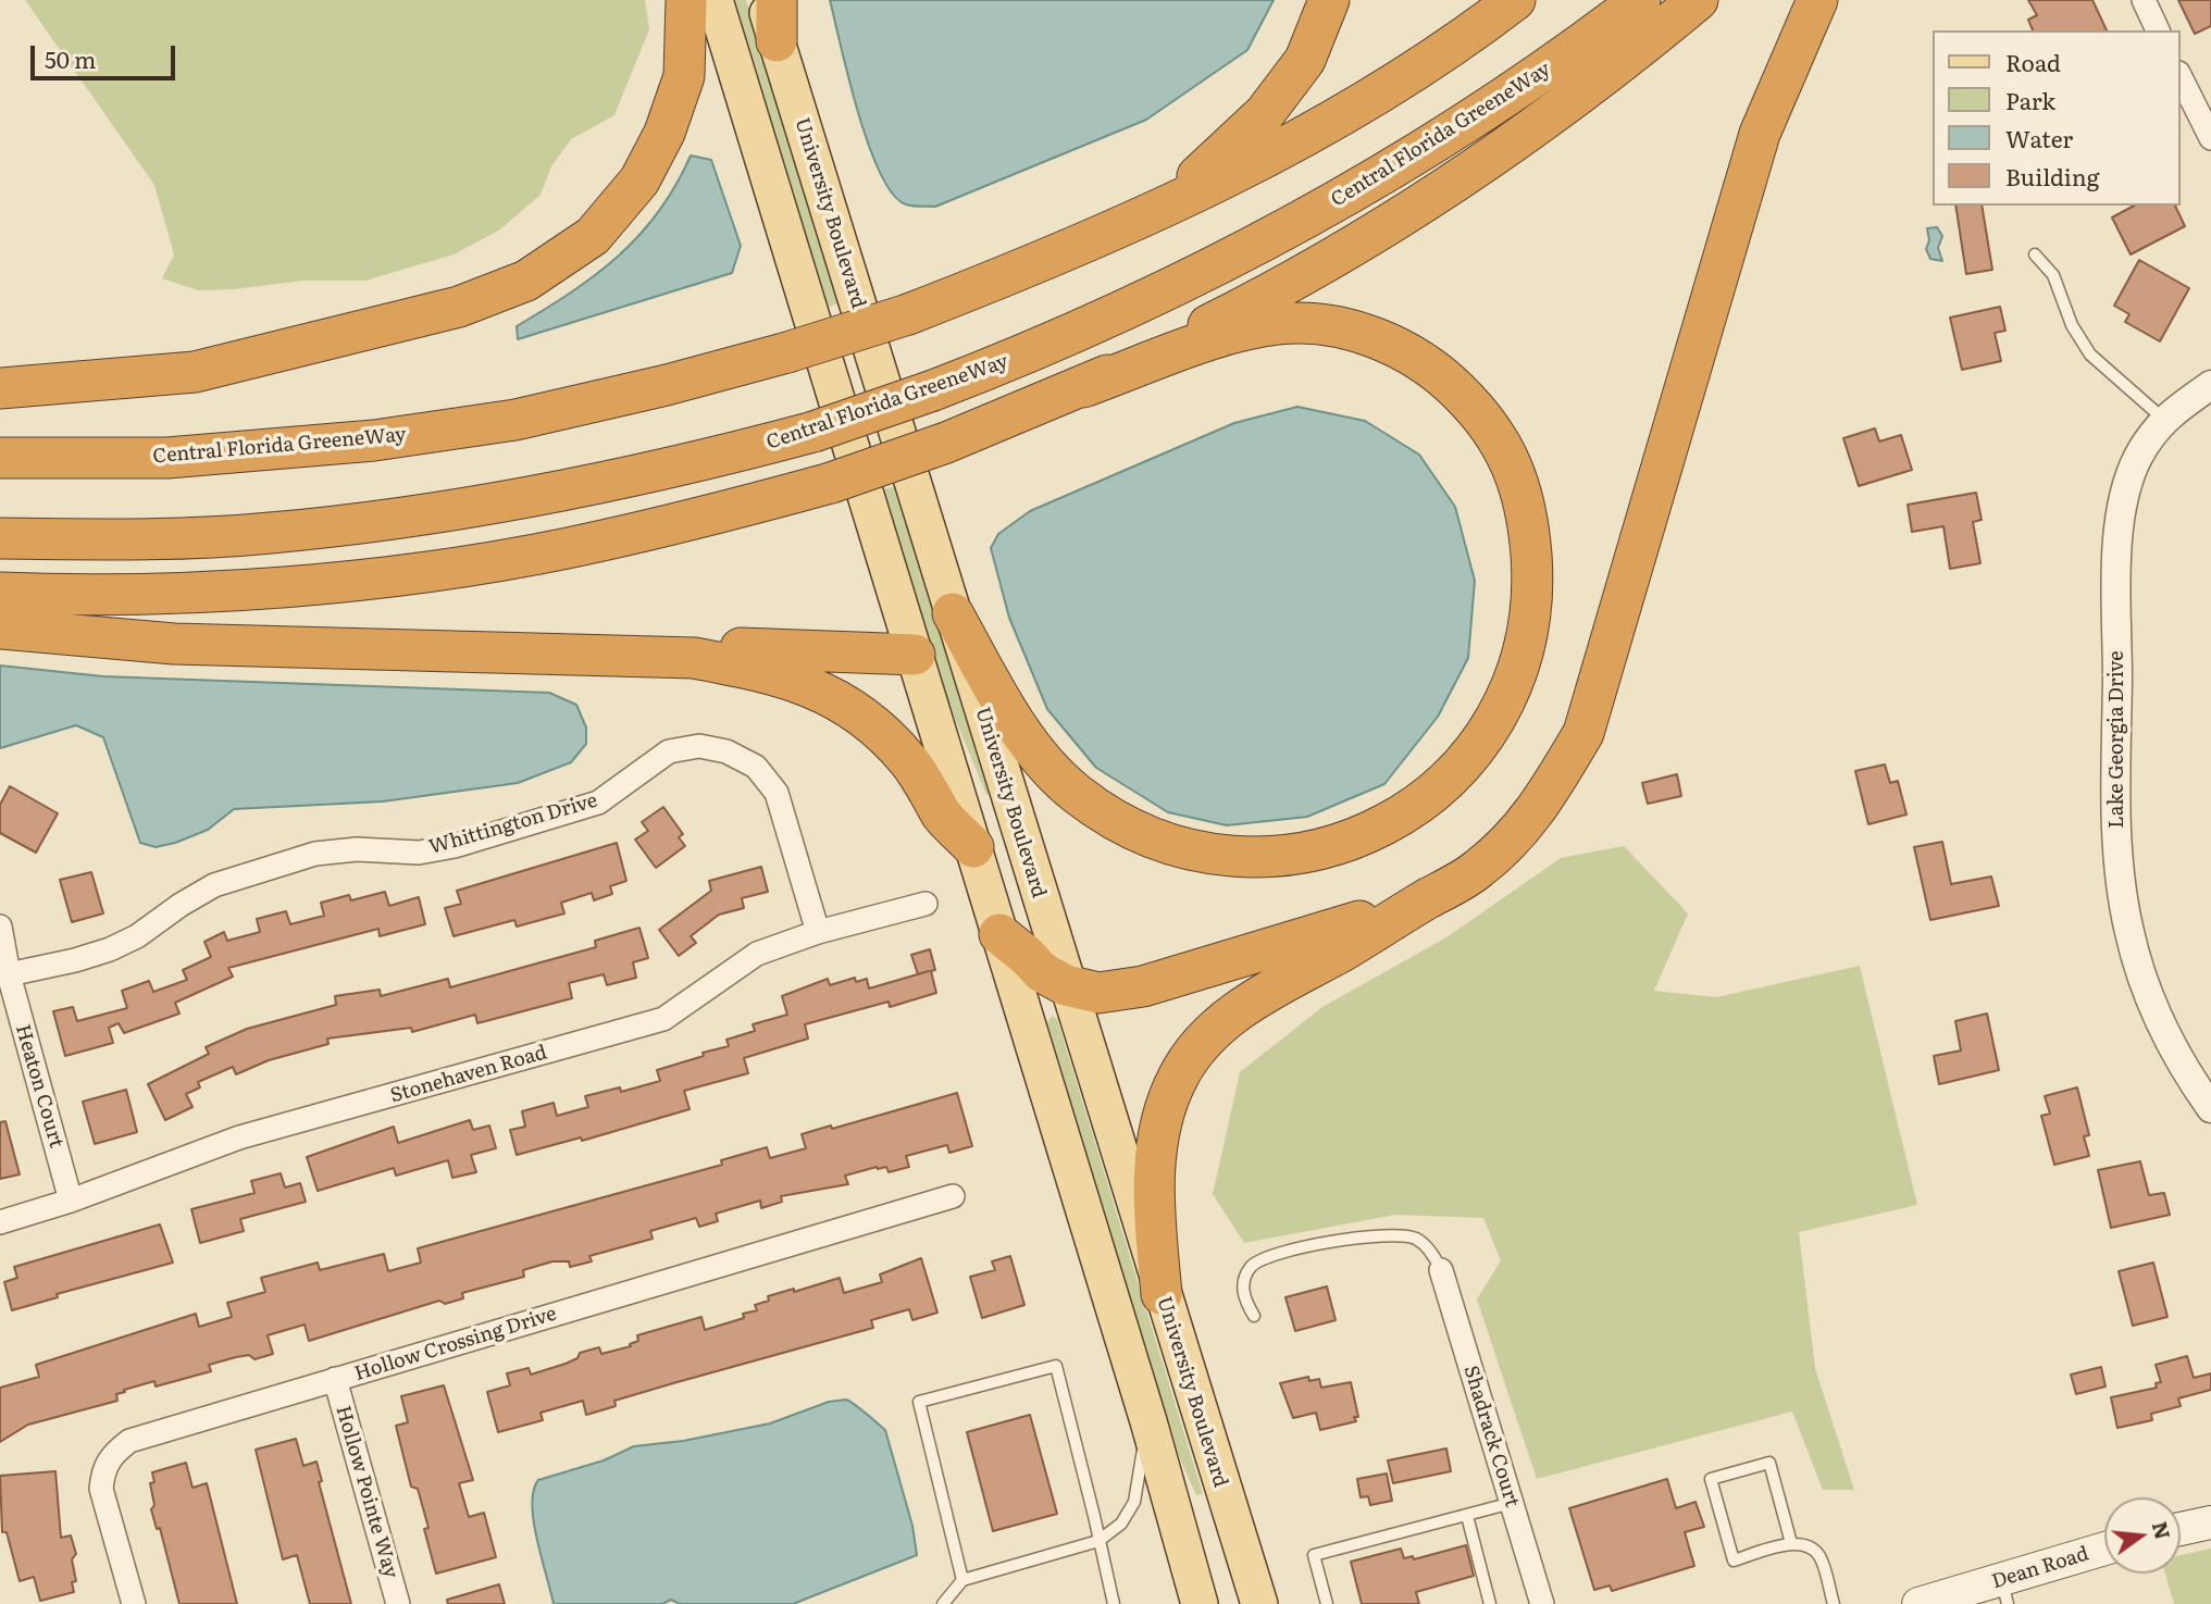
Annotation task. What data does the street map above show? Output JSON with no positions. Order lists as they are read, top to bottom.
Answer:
{
  "streets": {
    "highway": ["Central Florida GreeneWay"],
    "main road": ["University Boulevard", "Dean Road"],
    "street": [
      "Lake Georgia Drive",
      "Whittington Drive",
      "Stonehaven Road",
      "Heaton Court",
      "Hollow Crossing Drive",
      "Shadrack Court",
      "Hollow Pointe Way"
    ]
  },
  "crossings": [
    ["Whittington Drive", "Stonehaven Road"],
    ["Whittington Drive", "Heaton Court"],
    ["Stonehaven Road", "Heaton Court"],
    ["Hollow Crossing Drive", "Hollow Pointe Way"]
  ],
  "legend": [
    "Road",
    "Park",
    "Water",
    "Building"
  ],
  "scale_bar": "50 m",
  "north": "right"
}
